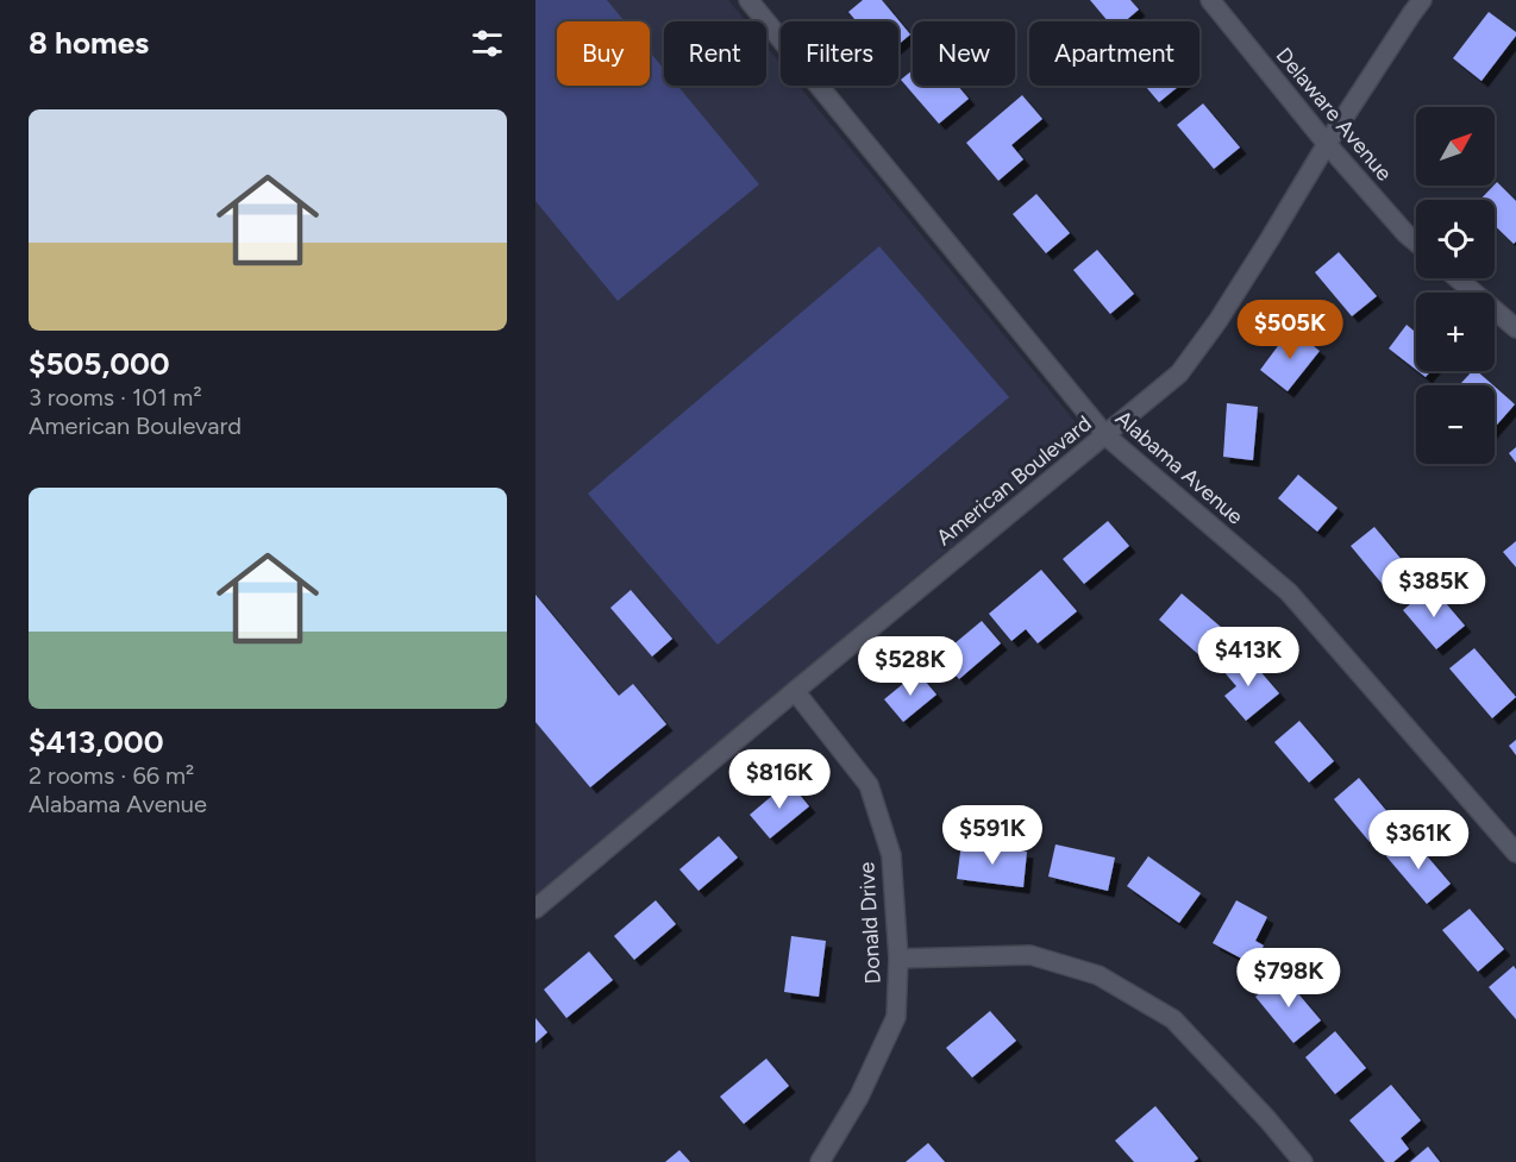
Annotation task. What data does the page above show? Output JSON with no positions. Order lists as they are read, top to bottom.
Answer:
{
  "streets": {
    "street": [
      "Delaware Avenue",
      "Alabama Avenue",
      "American Boulevard",
      "Donald Drive"
    ]
  },
  "crossings": [
    ["Delaware Avenue", "American Boulevard"],
    ["Alabama Avenue", "American Boulevard"],
    ["American Boulevard", "Donald Drive"]
  ],
  "north": "top right",
  "page": {
    "heading": "8 homes",
    "chip": [
      "Buy",
      "Rent",
      "Filters",
      "New",
      "Apartment"
    ],
    "list": [
      {
        "name": "$505,000",
        "note": "3 rooms · 101 m² · American Boulevard"
      },
      {
        "name": "$413,000",
        "note": "2 rooms · 66 m² · Alabama Avenue"
      }
    ],
    "map_buttons": ["+", "−"],
    "price": [
      "$505K",
      "$385K",
      "$413K",
      "$528K",
      "$816K",
      "$591K",
      "$361K",
      "$798K"
    ]
  }
}
